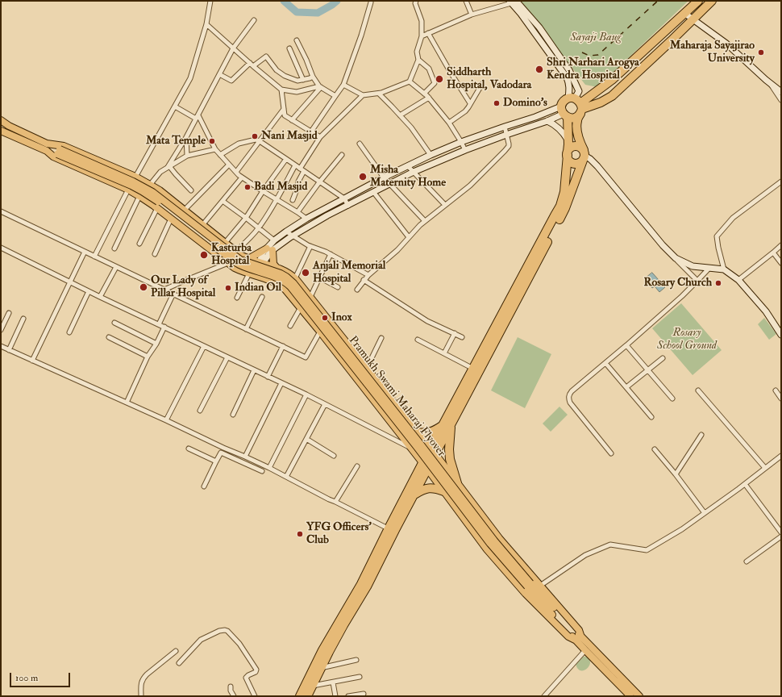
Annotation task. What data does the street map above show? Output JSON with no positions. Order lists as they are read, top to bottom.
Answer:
{
  "streets": {
    "main road": ["Pramukh Swami Maharaj Flyover"]
  },
  "parks": ["Sayaji Baug", "Rosary School Ground"],
  "places": [
    "Maharaja Sayajirao University",
    "Shri Narhari Arogya Kendra Hospital",
    "Siddharth Hospital, Vadodara",
    "Domino's",
    "Nani Masjid",
    "Mata Temple",
    "Misha Maternity Home",
    "Badi Masjid",
    "Kasturba Hospital",
    "Anjali Memorial Hospital",
    "Rosary Church",
    "Our Lady of Pillar Hospital",
    "Indian Oil",
    "Inox",
    "YFG Officers' Club"
  ],
  "scale_bar": "100 m"
}
